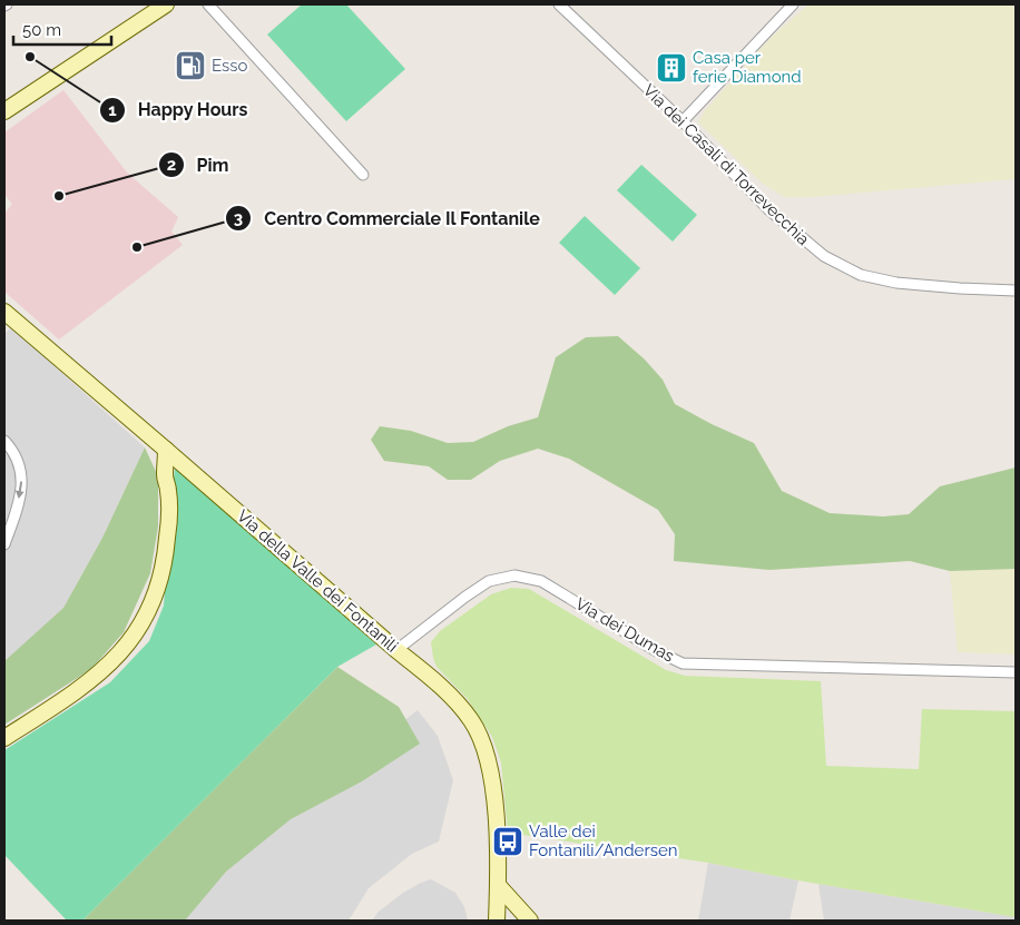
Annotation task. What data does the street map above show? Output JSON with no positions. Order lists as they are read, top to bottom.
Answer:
{
  "streets": {
    "street": ["Via dei Casali di Torrevecchia", "Via della Valle dei Fontanili", "Via dei Dumas"]
  },
  "crossings": [
    ["Via della Valle dei Fontanili", "Via dei Dumas"]
  ],
  "places": {
    "other": ["Happy Hours", "Pim", "Centro Commerciale Il Fontanile"],
    "fuel station": ["Esso"],
    "building": ["Casa per ferie Diamond"],
    "bus stop": ["Valle dei Fontanili/Andersen"]
  },
  "scale_bar": "50 m"
}
